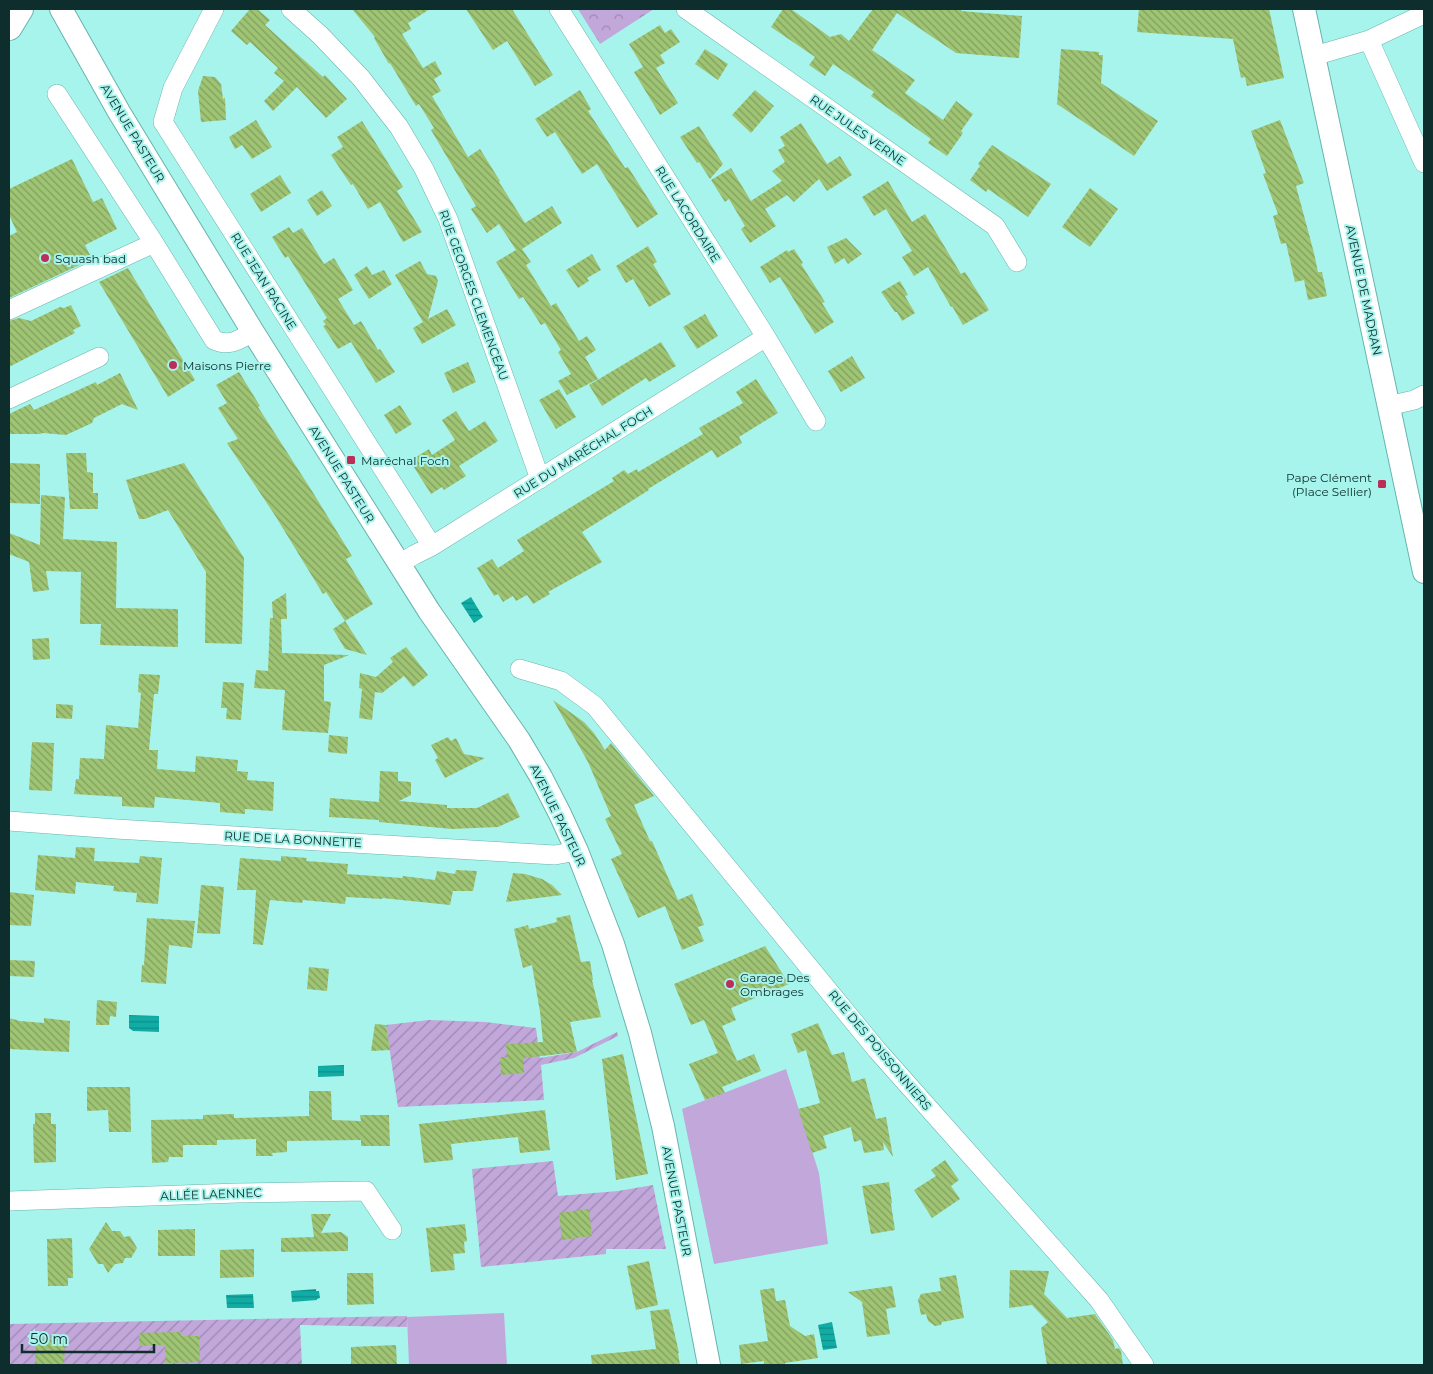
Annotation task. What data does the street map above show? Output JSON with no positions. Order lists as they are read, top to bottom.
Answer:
{
  "streets": {
    "main road": ["AVENUE PASTEUR", "AVENUE DE MADRAN"],
    "street": [
      "RUE JULES VERNE",
      "RUE LACORDAIRE",
      "RUE JEAN RACINE",
      "RUE GEORGES CLEMENCEAU",
      "RUE DU MARÉCHAL FOCH",
      "RUE DE LA BONNETTE",
      "RUE DES POISSONNIERS",
      "ALLÉE LAENNEC"
    ]
  },
  "crossings": [
    ["AVENUE PASTEUR", "RUE DU MARÉCHAL FOCH"],
    ["AVENUE PASTEUR", "RUE DE LA BONNETTE"],
    ["RUE LACORDAIRE", "RUE DU MARÉCHAL FOCH"],
    ["RUE JEAN RACINE", "RUE DU MARÉCHAL FOCH"],
    ["RUE GEORGES CLEMENCEAU", "RUE DU MARÉCHAL FOCH"]
  ],
  "places": {
    "other": ["Squash bad", "Maisons Pierre", "Garage Des Ombrages"],
    "transit": ["Maréchal Foch", "Pape Clément (Place Sellier)"]
  },
  "scale_bar": "50 m"
}
